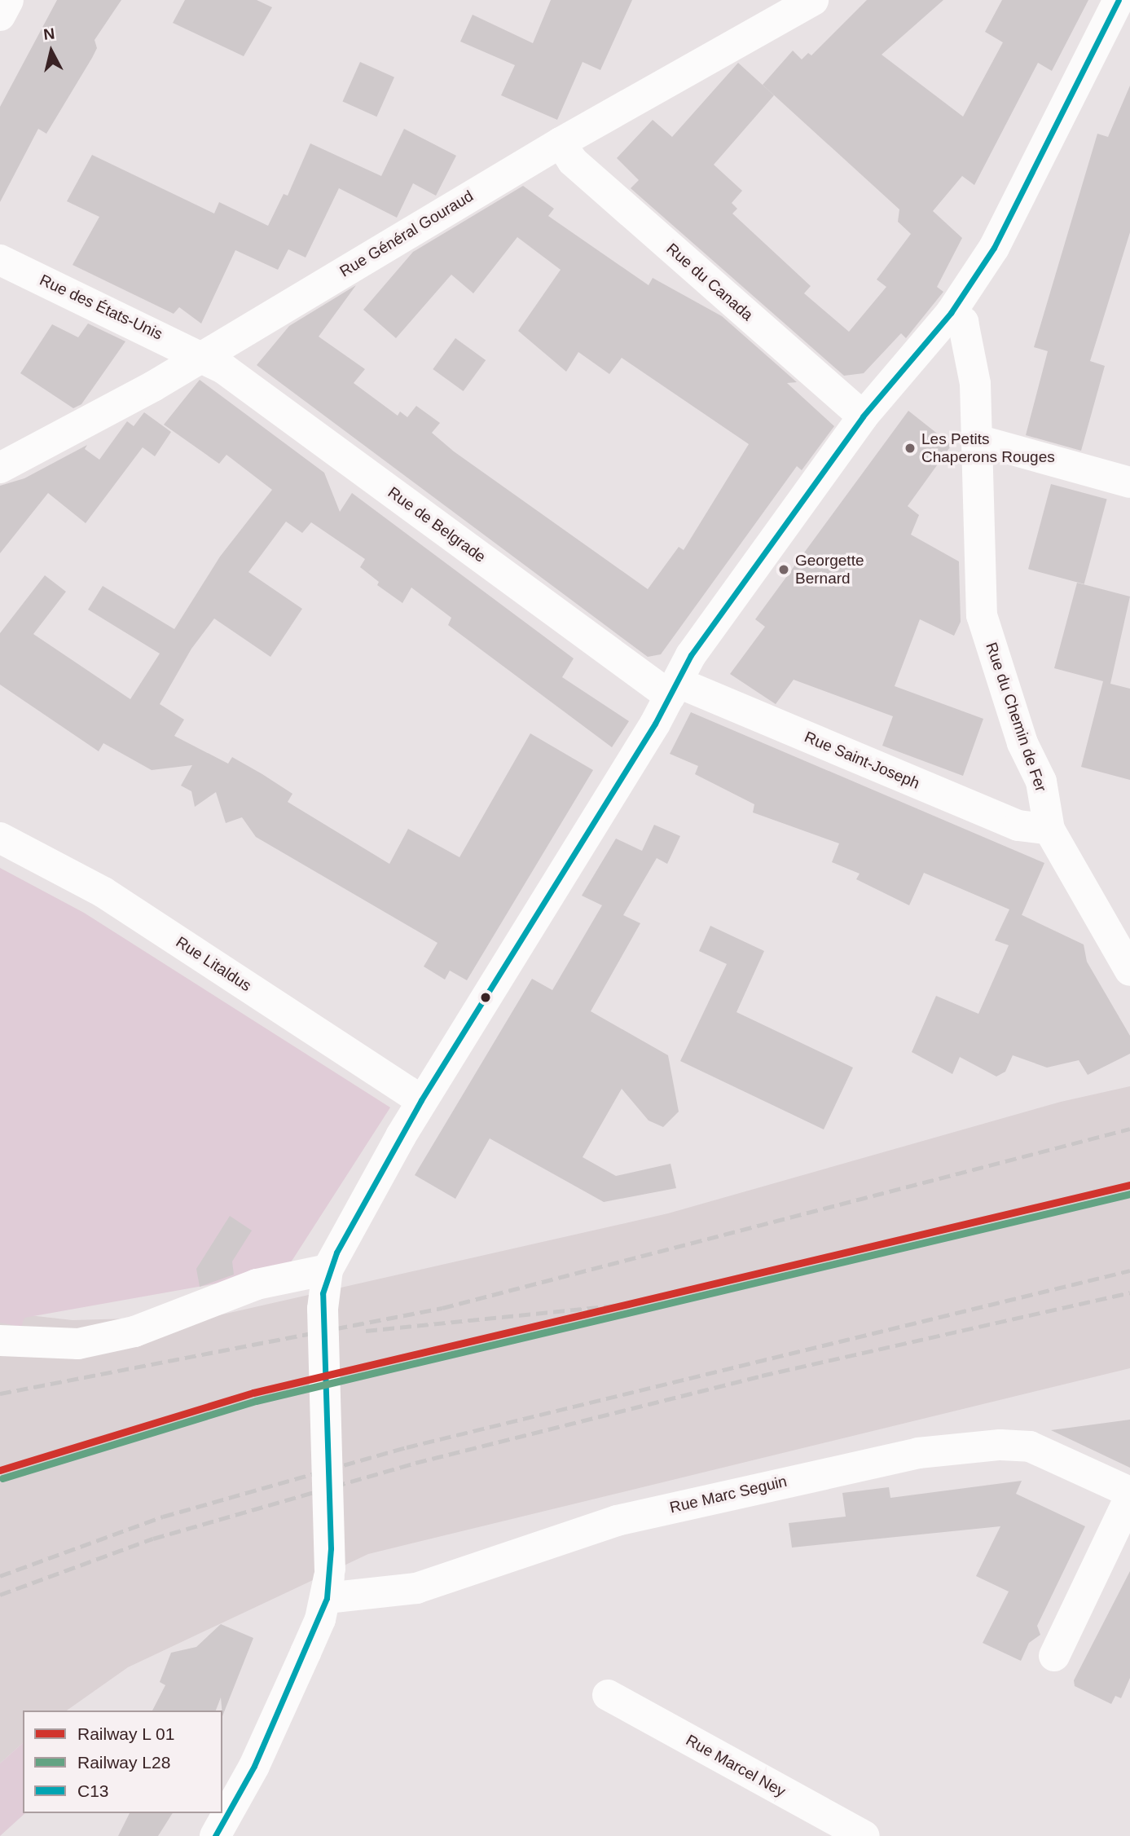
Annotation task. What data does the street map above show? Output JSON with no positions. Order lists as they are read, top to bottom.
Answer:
{
  "streets": {
    "street": [
      "Rue Général Gouraud",
      "Rue du Canada",
      "Rue des États-Unis",
      "Rue de Belgrade",
      "Rue du Chemin de Fer",
      "Rue Saint-Joseph",
      "Rue Litaldus",
      "Rue Marc Seguin",
      "Rue Marcel Ney"
    ]
  },
  "crossings": [
    ["Rue Général Gouraud", "Rue du Canada"],
    ["Rue Général Gouraud", "Rue des États-Unis"],
    ["Rue Général Gouraud", "Rue de Belgrade"],
    ["Rue des États-Unis", "Rue de Belgrade"],
    ["Rue de Belgrade", "Rue Saint-Joseph"],
    ["Rue du Chemin de Fer", "Rue Saint-Joseph"]
  ],
  "places": ["Les Petits Chaperons Rouges", "Georgette Bernard"],
  "lines": ["transit line C13", "rail line L28"],
  "legend": ["Railway L 01", "Railway L28", "C13"],
  "north": "top"
}
